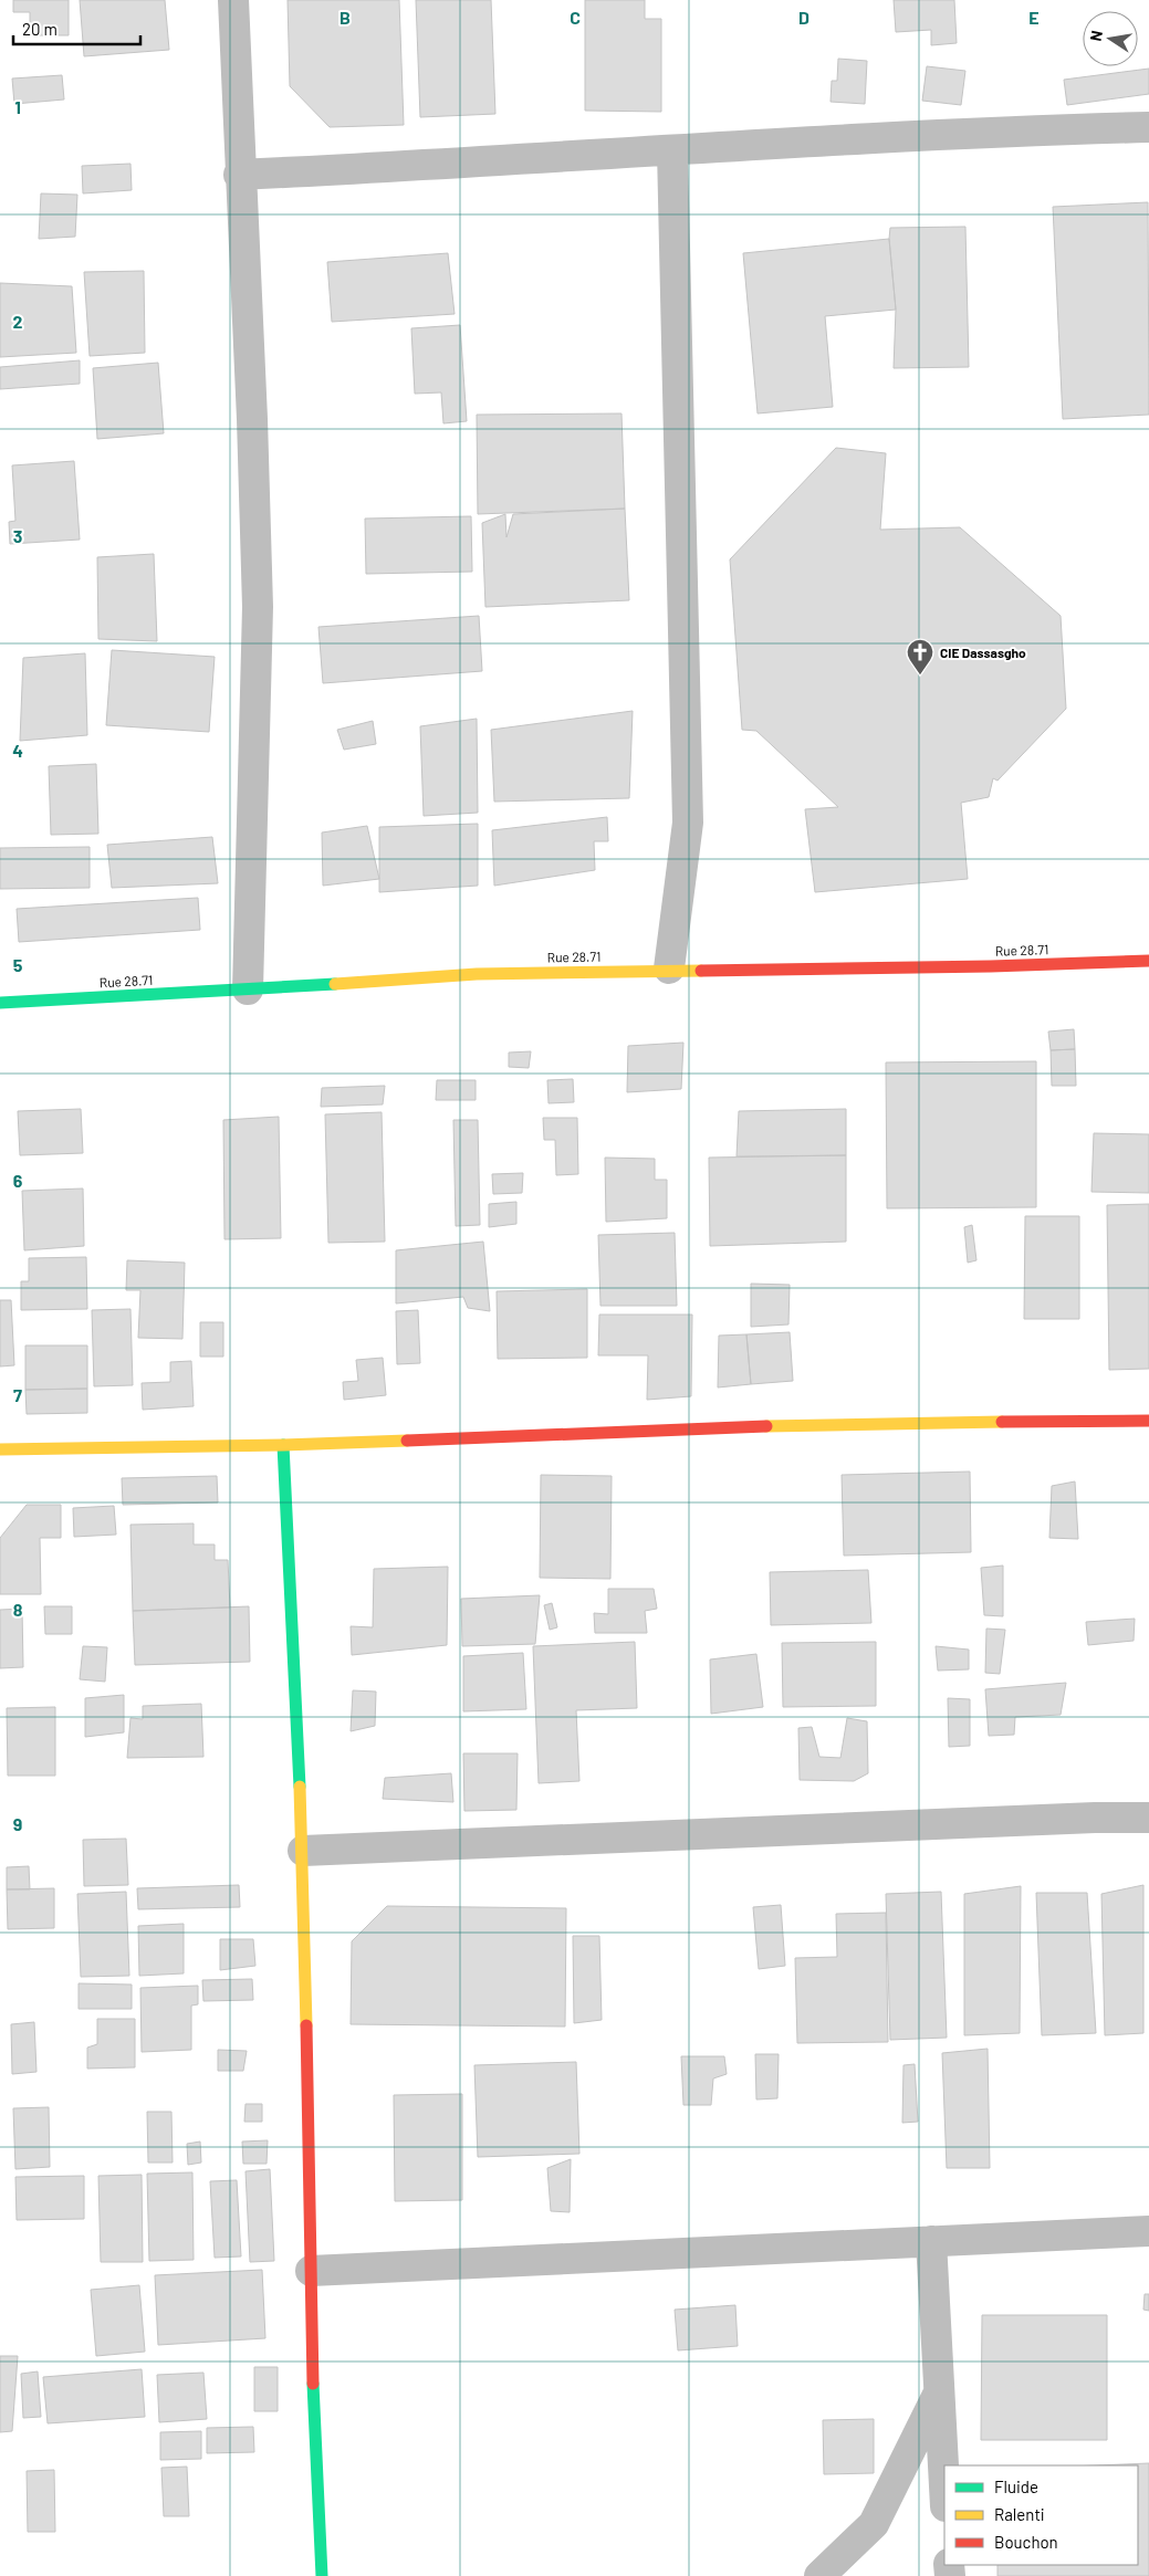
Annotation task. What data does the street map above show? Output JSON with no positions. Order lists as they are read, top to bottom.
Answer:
{
  "streets": {
    "street": ["Rue 28.71"]
  },
  "places": {
    "church": ["CIE Dassasgho"]
  },
  "legend": ["Fluide", "Ralenti", "Bouchon"],
  "scale_bar": "20 m",
  "north": "left",
  "grid": {
    "columns": [
      "B",
      "C",
      "D",
      "E"
    ],
    "rows": [
      "1",
      "2",
      "3",
      "4",
      "5",
      "6",
      "7",
      "8",
      "9"
    ]
  }
}
